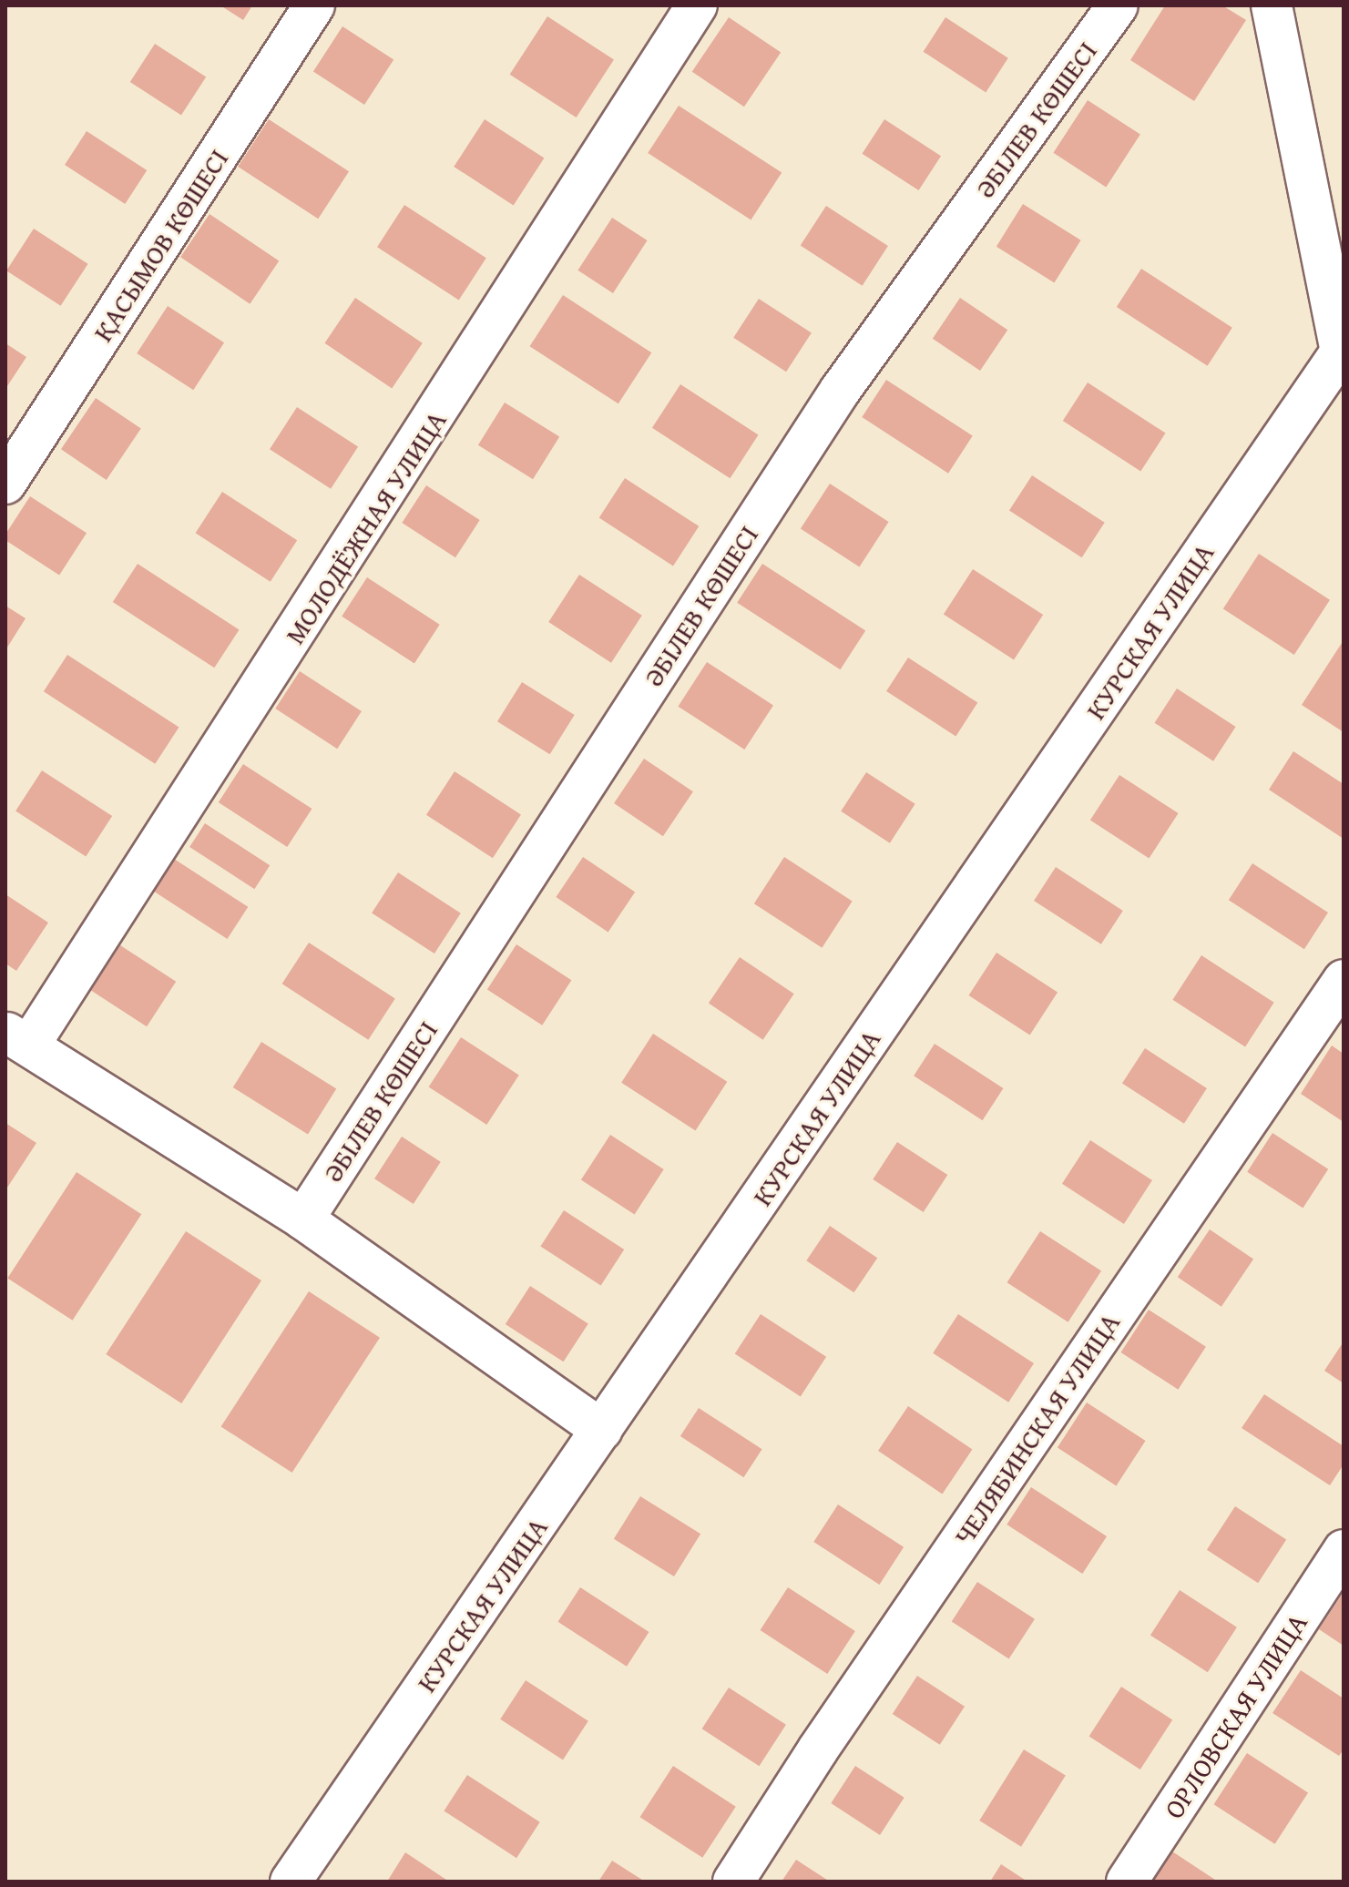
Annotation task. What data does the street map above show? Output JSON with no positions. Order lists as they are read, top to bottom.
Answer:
{
  "streets": {
    "street": [
      "ӘБІЛЕВ КӨШЕСІ",
      "ҚАСЫМОВ КӨШЕСІ",
      "МОЛОДЁЖНАЯ УЛИЦА",
      "КУРСКАЯ УЛИЦА",
      "ЧЕЛЯБИНСКАЯ УЛИЦА",
      "ОРЛОВСКАЯ УЛИЦА"
    ]
  }
}
